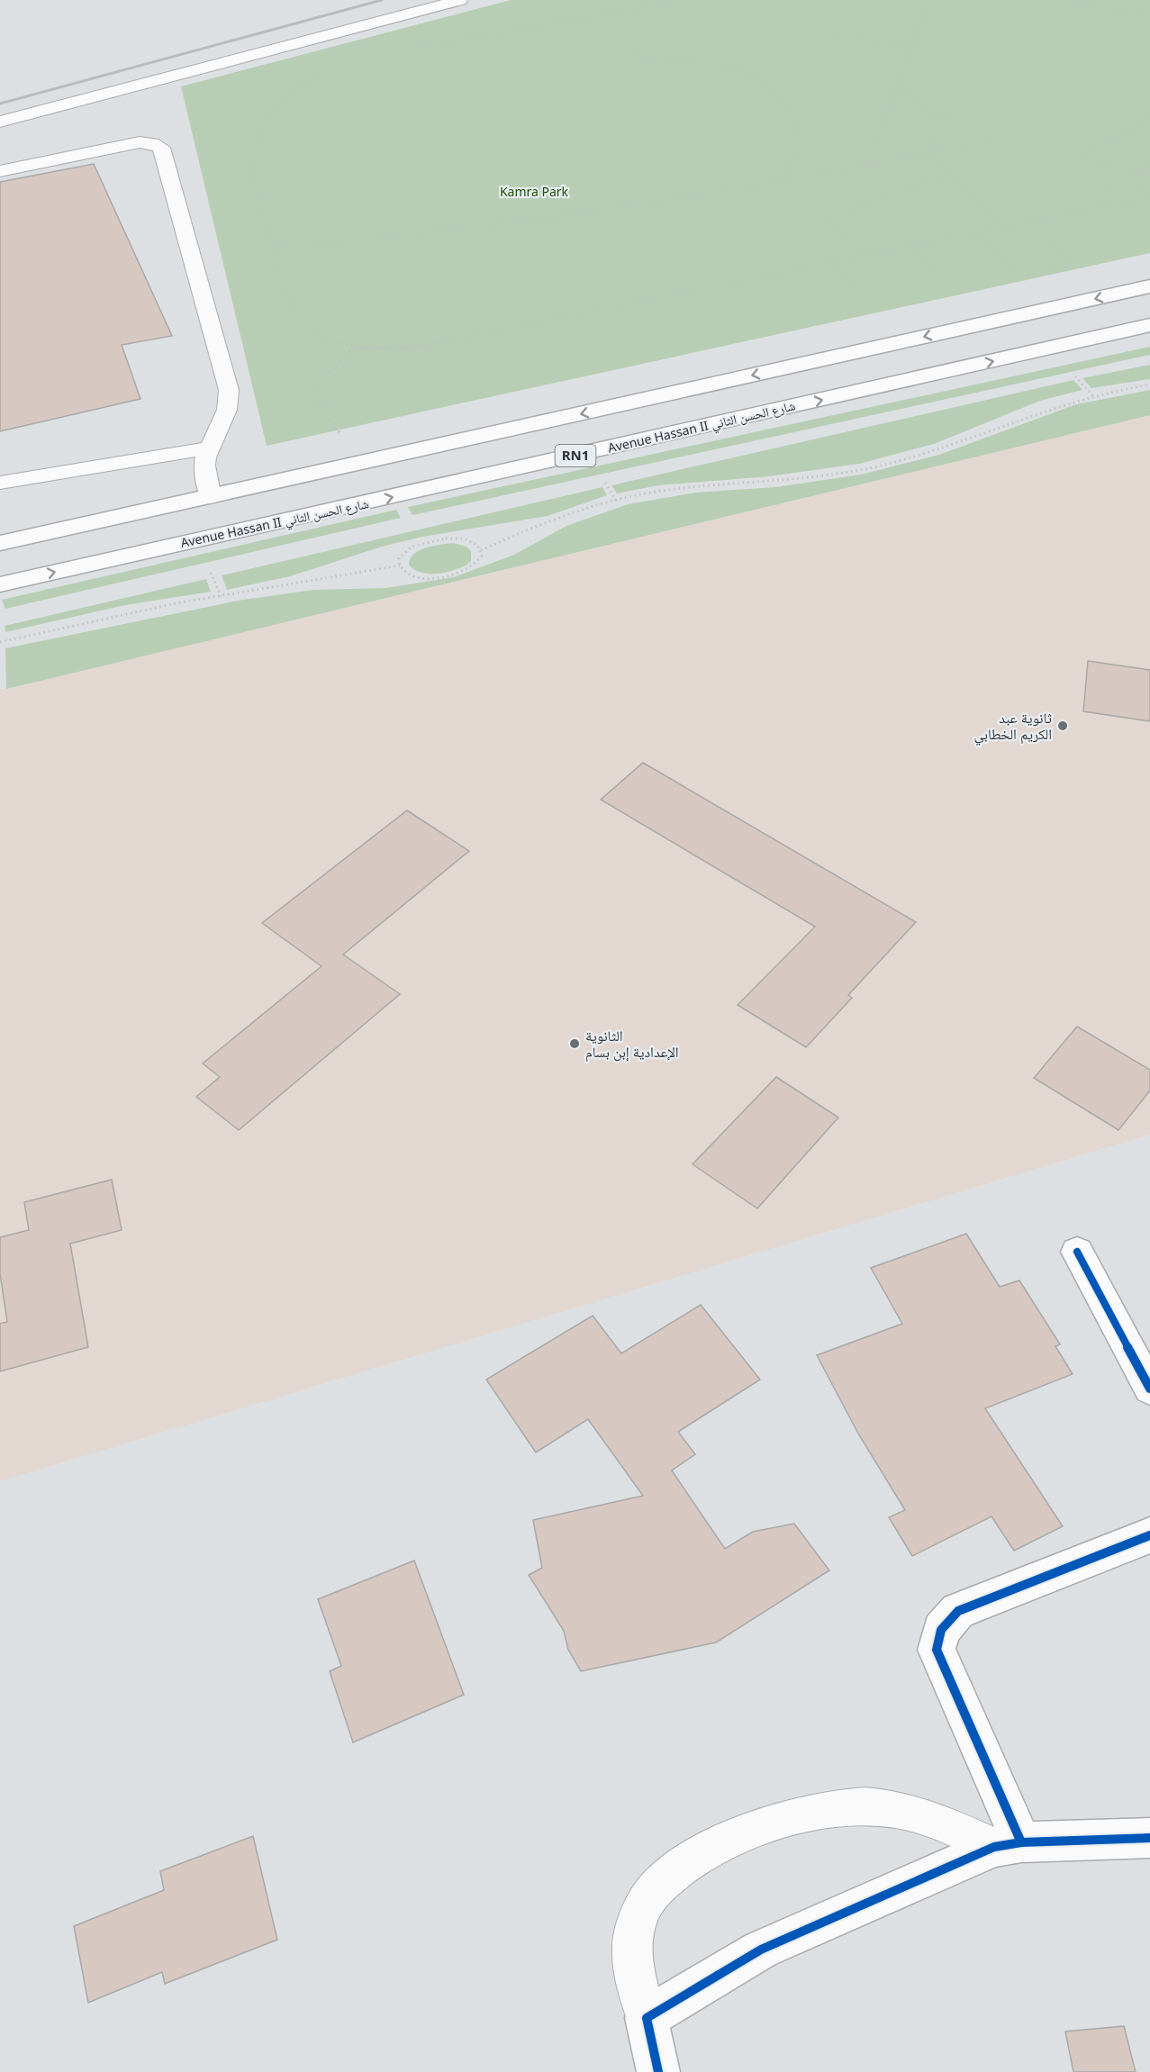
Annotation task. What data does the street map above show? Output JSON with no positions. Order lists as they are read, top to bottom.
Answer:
{
  "streets": {
    "main road": ["Avenue Hassan II شارع الحسن الثاني", "RN1"]
  },
  "parks": ["Kamra Park"],
  "places": ["ثانوية عبد الكريم الخطابي", "الثانوية الإعدادية إبن بسام"]
}
